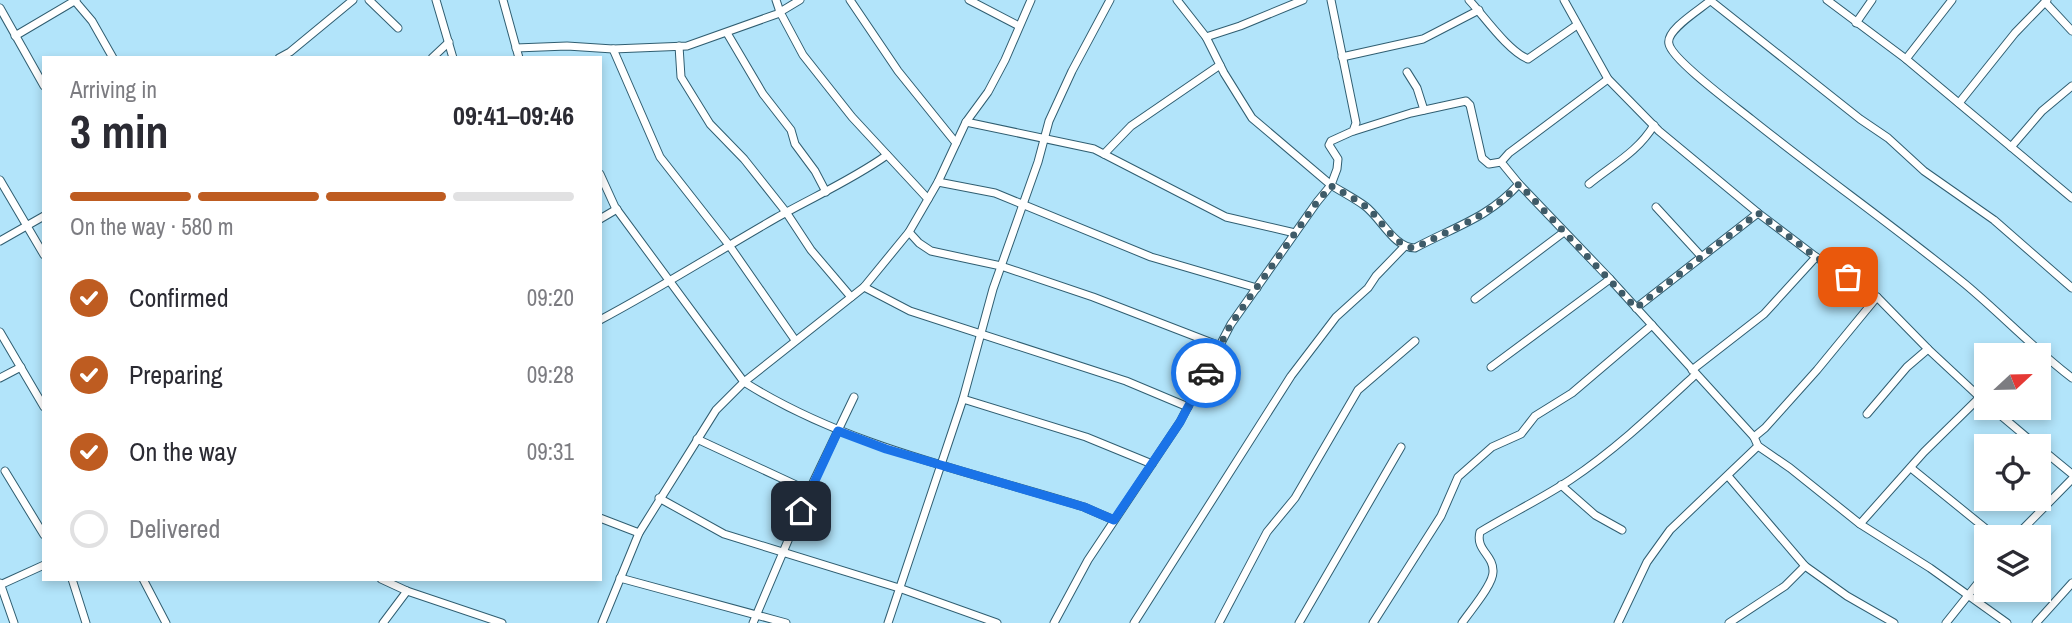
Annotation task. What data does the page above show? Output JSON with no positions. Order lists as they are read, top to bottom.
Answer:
{
  "north": "right",
  "page": {
    "heading": ["3 min", "Arriving in", "09:41–09:46"],
    "bar": "On the way · 580 m",
    "list": [
      ["Confirmed", "09:20"],
      ["Preparing", "09:28"],
      ["On the way", "09:31"],
      "Delivered"
    ]
  }
}
